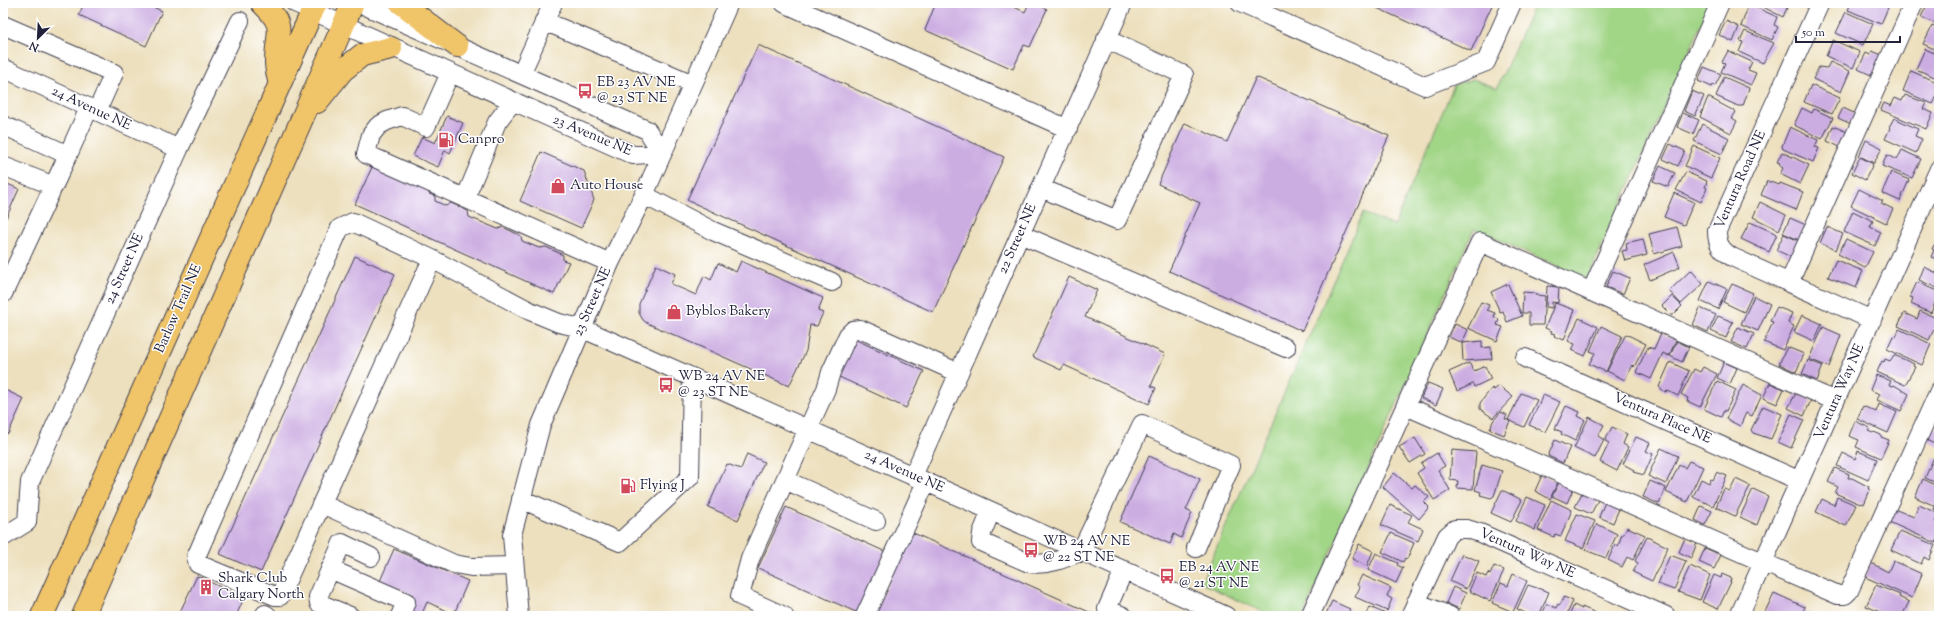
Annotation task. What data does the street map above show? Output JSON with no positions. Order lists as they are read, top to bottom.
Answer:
{
  "streets": {
    "main road": ["Barlow Trail NE"],
    "street": [
      "24 Avenue NE",
      "23 Avenue NE",
      "Ventura Road NE",
      "22 Street NE",
      "24 Street NE",
      "23 Street NE",
      "Ventura Way NE",
      "Ventura Place NE"
    ]
  },
  "crossings": [
    ["24 Avenue NE", "22 Street NE"],
    ["24 Avenue NE", "24 Street NE"],
    ["24 Avenue NE", "23 Street NE"],
    ["23 Avenue NE", "23 Street NE"],
    ["23 Avenue NE", "Barlow Trail NE"],
    ["Ventura Road NE", "Ventura Way NE"],
    ["Ventura Way NE", "Ventura Place NE"]
  ],
  "places": {
    "bus stop": [
      "EB 23 AV NE @ 23 ST NE",
      "WB 24 AV NE @ 23 ST NE",
      "WB 24 AV NE @ 22 ST NE",
      "EB 24 AV NE @ 21 ST NE"
    ],
    "fuel station": ["Canpro", "Flying J"],
    "shop": ["Auto House", "Byblos Bakery"],
    "building": ["Shark Club Calgary North"]
  },
  "scale_bar": "50 m",
  "north": "bottom left"
}
